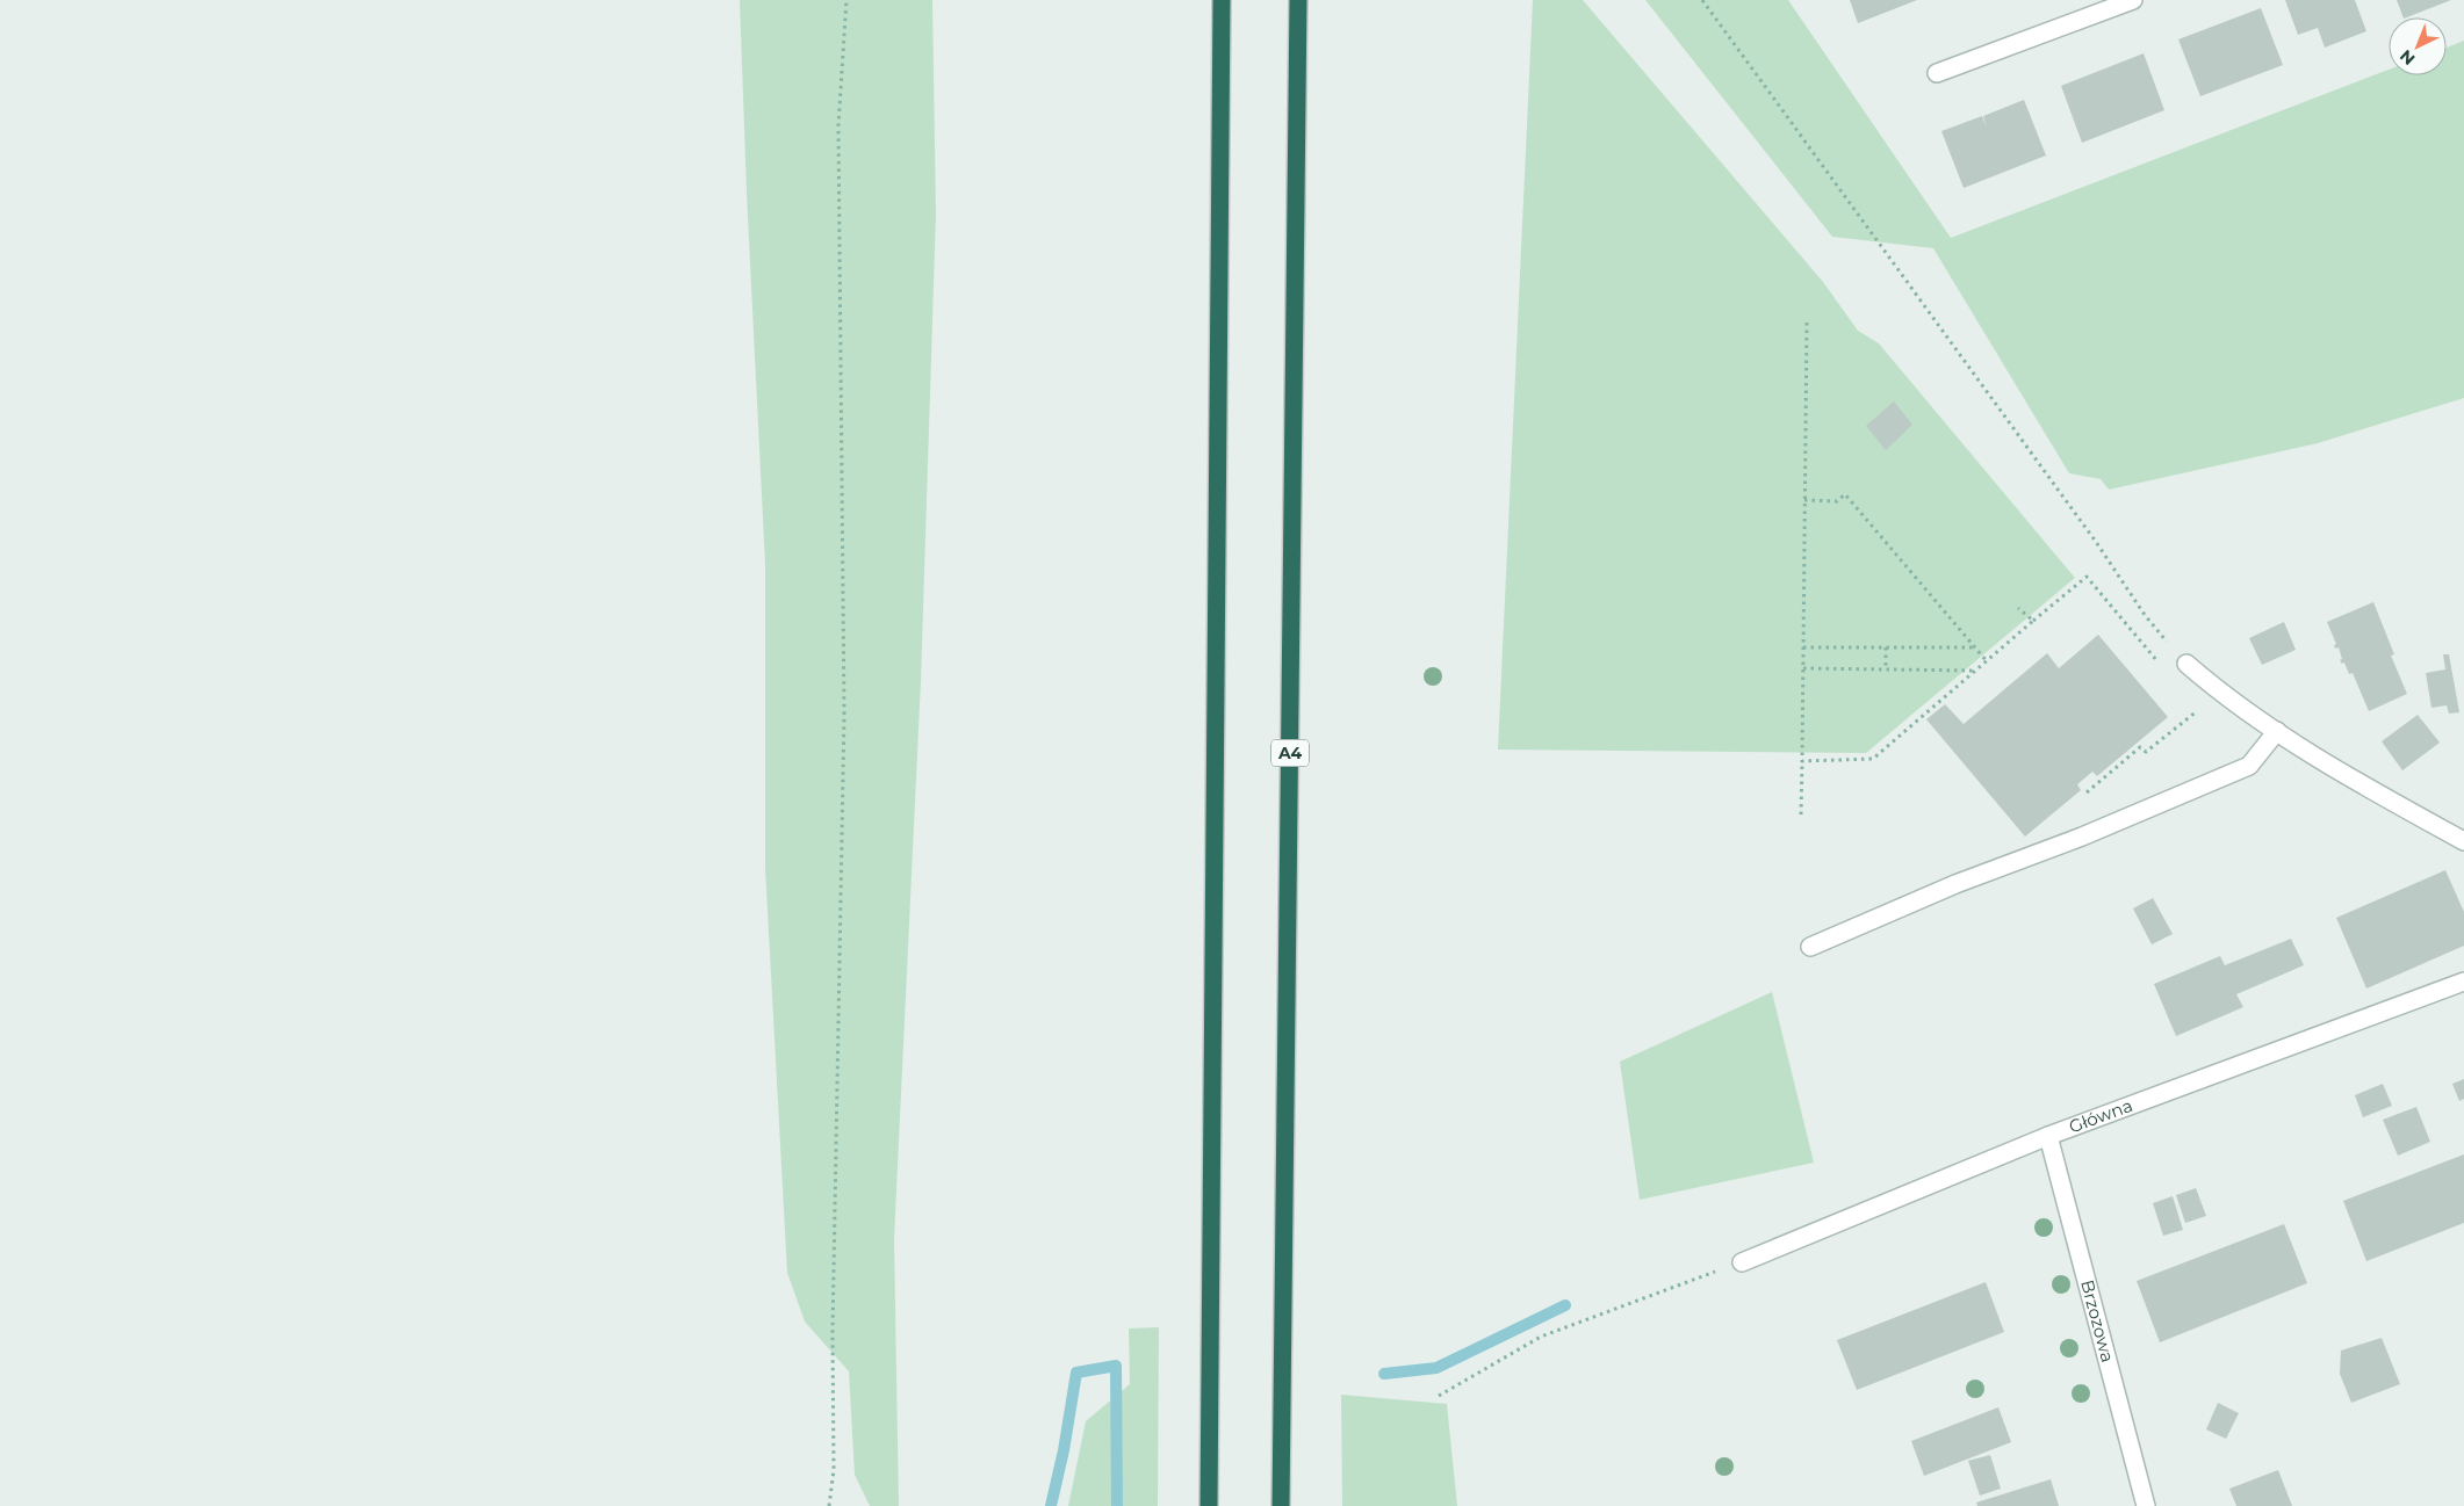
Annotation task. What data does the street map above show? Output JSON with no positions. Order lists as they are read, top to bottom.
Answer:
{
  "streets": {
    "highway": ["A4"],
    "street": ["Główna", "Brzozowa"]
  },
  "crossings": [
    ["Główna", "Brzozowa"]
  ],
  "north": "bottom left"
}
